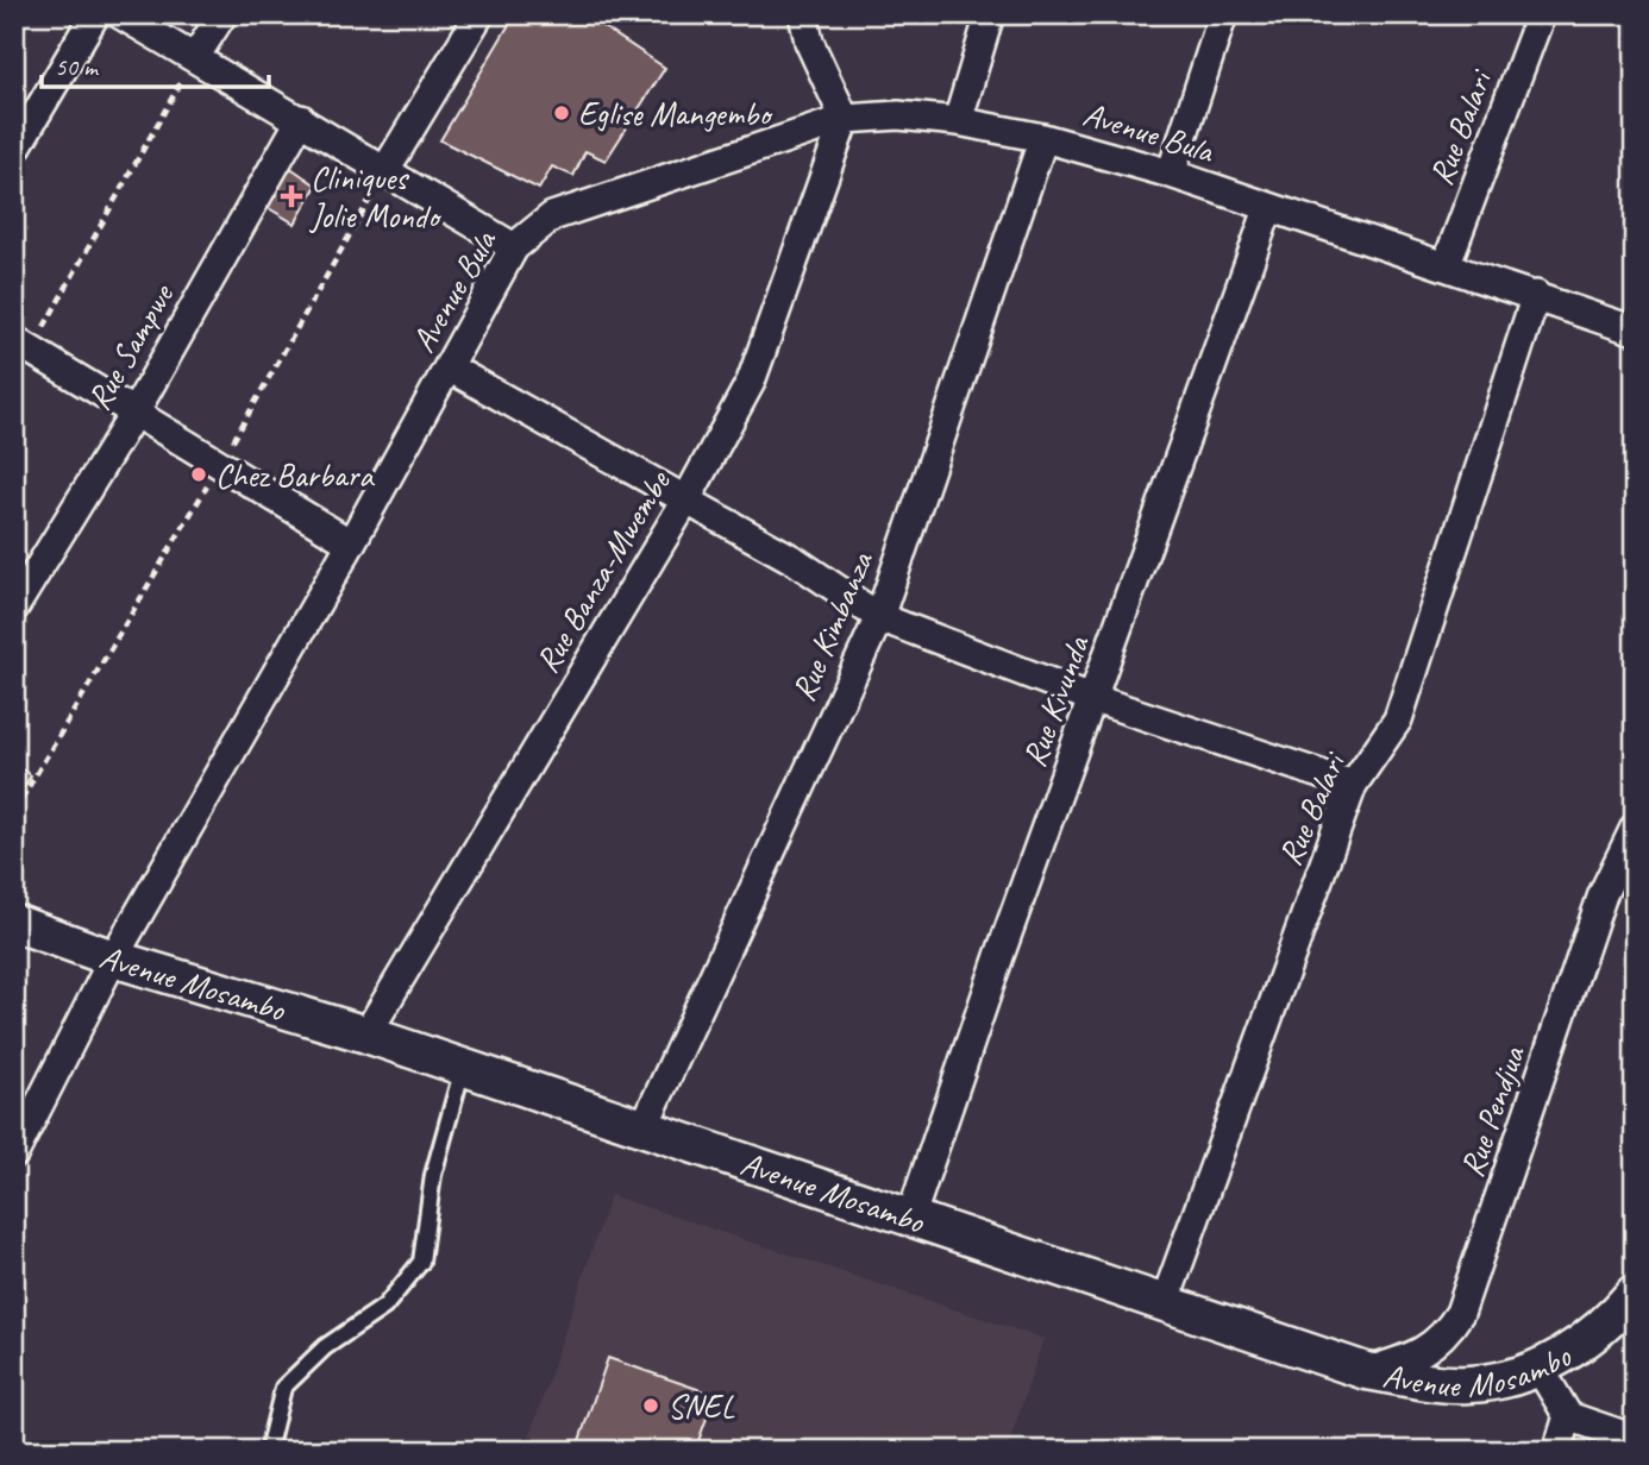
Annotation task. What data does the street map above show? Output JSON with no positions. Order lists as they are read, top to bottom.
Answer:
{
  "streets": {
    "street": [
      "Rue Balari",
      "Avenue Bula",
      "Rue Sampwe",
      "Rue Banza-Mwembe",
      "Rue Kimbanza",
      "Rue Kivunda",
      "Avenue Mosambo",
      "Rue Pendjua"
    ]
  },
  "crossings": [
    ["Rue Balari", "Avenue Bula"],
    ["Rue Balari", "Avenue Mosambo"],
    ["Avenue Bula", "Rue Banza-Mwembe"],
    ["Avenue Bula", "Rue Kimbanza"],
    ["Avenue Bula", "Rue Kivunda"],
    ["Avenue Bula", "Avenue Mosambo"],
    ["Rue Banza-Mwembe", "Avenue Mosambo"],
    ["Rue Kimbanza", "Avenue Mosambo"],
    ["Rue Kivunda", "Avenue Mosambo"],
    ["Avenue Mosambo", "Rue Pendjua"]
  ],
  "places": {
    "other": ["Eglise Mangembo", "Chez Barbara", "SNEL"],
    "health": ["Cliniques Jolie Mondo"]
  },
  "scale_bar": "50 m"
}
